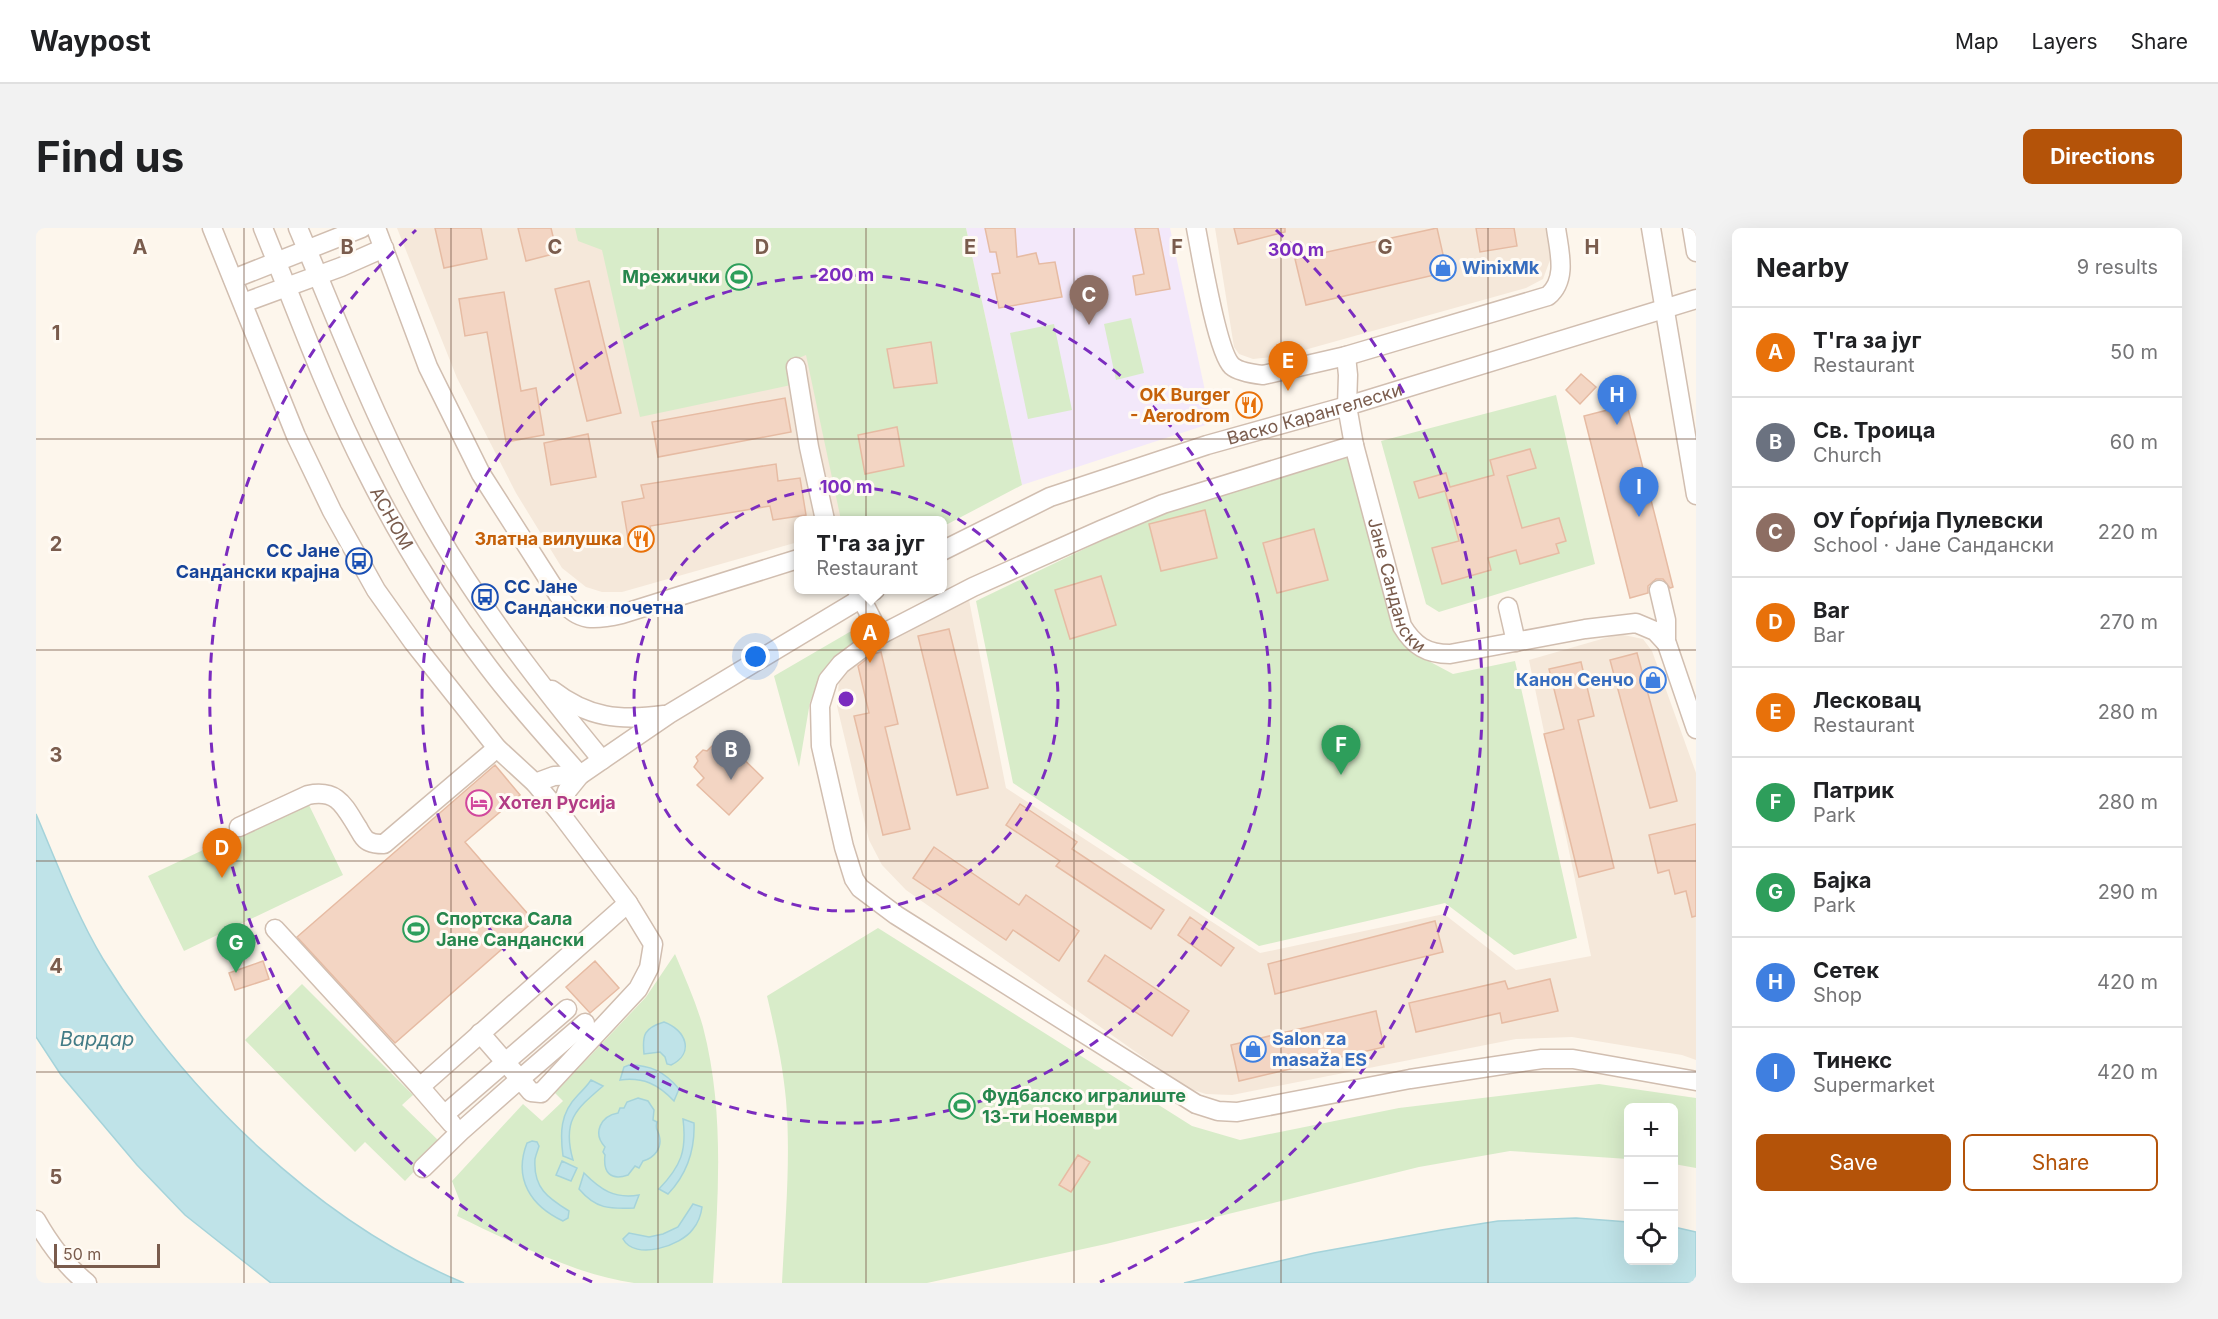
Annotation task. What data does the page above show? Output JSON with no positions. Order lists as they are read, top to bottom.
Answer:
{
  "streets": {
    "street": ["Васко Карангелески", "АСНОМ", "Јане Сандански"]
  },
  "crossings": [
    ["Васко Карангелески", "Јане Сандански"]
  ],
  "water": ["Вардар"],
  "places": {
    "shop": ["WinixMk", "Канон Сенчо", "Salon za masaža ES"],
    "sports": ["Мрежички", "Спортска Сала Јане Сандански", "Фудбалско игралиште 13-ти Ноември"],
    "restaurant": ["OK Burger - Aerodrom", "Златна вилушка"],
    "bus stop": ["СС Јане Сандански крајна", "СС Јане Сандански почетна"],
    "hotel": ["Хотел Русија"]
  },
  "scale_bar": "50 m",
  "page": {
    "header": "Waypost",
    "nav": ["Map", "Layers", "Share"],
    "buttons": [
      "Directions",
      ["Save", "Share"]
    ],
    "title": "Find us",
    "heading": ["Nearby", "9 results"],
    "pins": [
      "C",
      "E",
      "H",
      "I",
      "A",
      "F",
      "B",
      "D",
      "G"
    ],
    "list": [
      {
        "mark": "A",
        "name": "Т'га за југ",
        "note": "Restaurant",
        "value": "50 m"
      },
      {
        "mark": "B",
        "name": "Св. Троица",
        "note": "Church",
        "value": "60 m"
      },
      {
        "mark": "C",
        "name": "ОУ Ѓорѓија Пулевски",
        "note": "School · Јане Сандански",
        "value": "220 m"
      },
      {
        "mark": "D",
        "name": "Bar",
        "note": "Bar",
        "value": "270 m"
      },
      {
        "mark": "E",
        "name": "Лесковац",
        "note": "Restaurant",
        "value": "280 m"
      },
      {
        "mark": "F",
        "name": "Патрик",
        "note": "Park",
        "value": "280 m"
      },
      {
        "mark": "G",
        "name": "Бајка",
        "note": "Park",
        "value": "290 m"
      },
      {
        "mark": "H",
        "name": "Сетек",
        "note": "Shop",
        "value": "420 m"
      },
      {
        "mark": "I",
        "name": "Тинекс",
        "note": "Supermarket",
        "value": "420 m"
      }
    ],
    "popup": ["Т'га за југ", "Restaurant"],
    "map_buttons": ["+", "−"],
    "scale": "50 m"
  },
  "grid": {
    "columns": [
      "A",
      "B",
      "C",
      "D",
      "E",
      "F",
      "G",
      "H"
    ],
    "rows": [
      "1",
      "2",
      "3",
      "4",
      "5"
    ]
  },
  "rings": ["300 m", "200 m", "100 m"]
}
